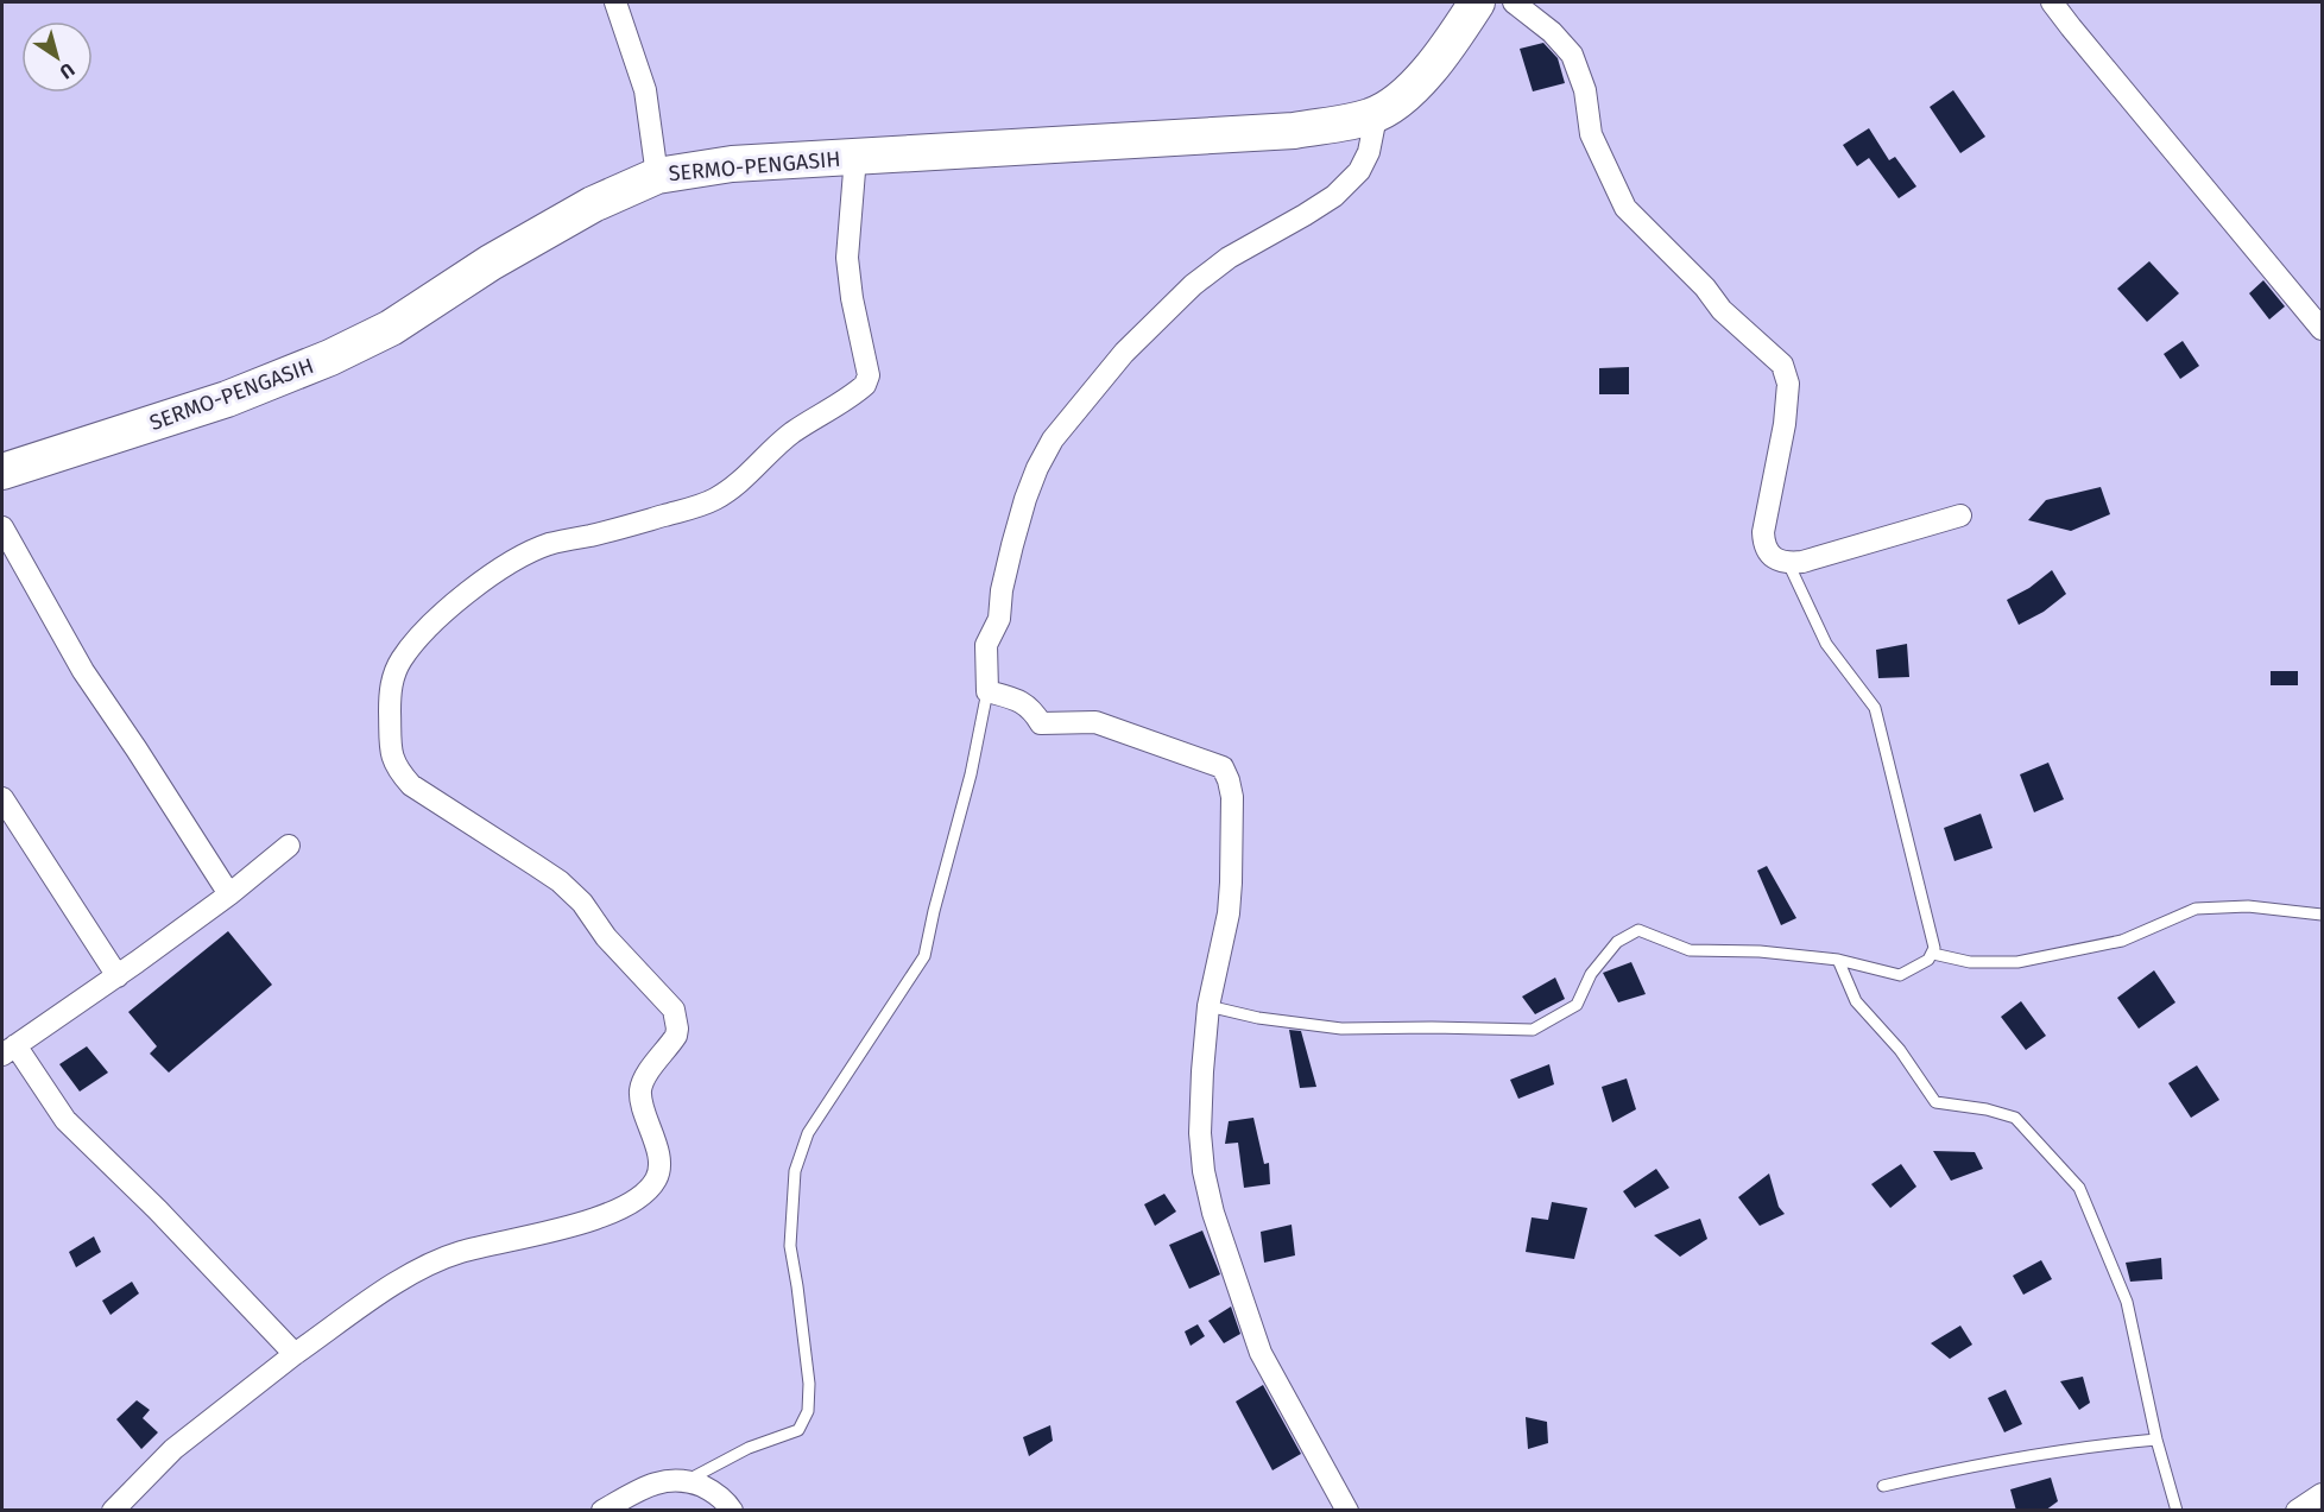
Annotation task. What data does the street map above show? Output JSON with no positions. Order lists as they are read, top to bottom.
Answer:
{
  "streets": {
    "main road": ["SERMO-PENGASIH"]
  },
  "north": "bottom right"
}
